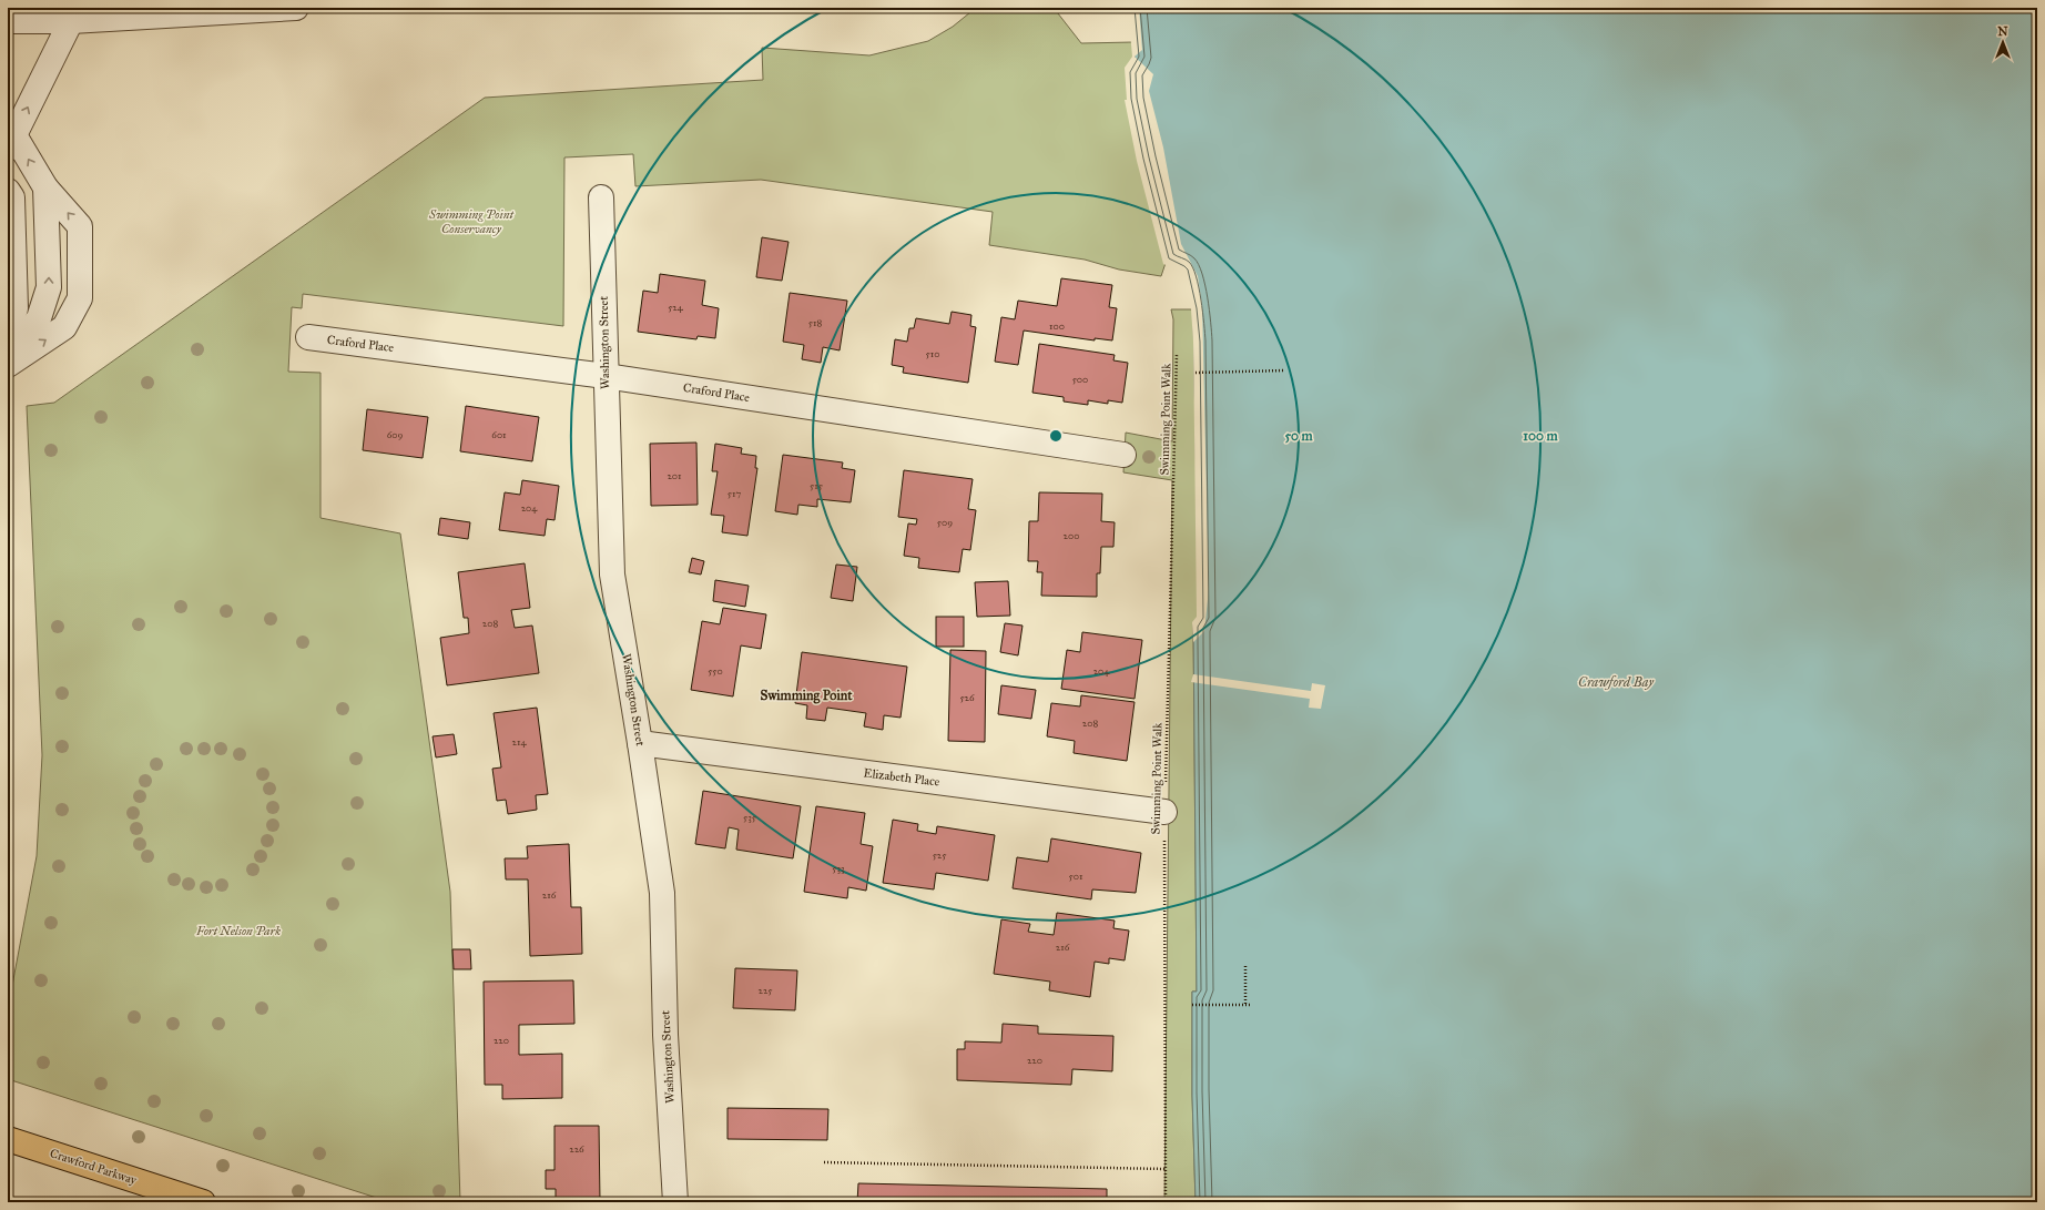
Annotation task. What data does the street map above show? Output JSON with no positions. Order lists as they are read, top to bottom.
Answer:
{
  "streets": {
    "main road": ["Crawford Parkway"],
    "street": ["Washington Street", "Craford Place", "Elizabeth Place"],
    "path": ["Swimming Point Walk"]
  },
  "crossings": [
    ["Washington Street", "Craford Place"],
    ["Washington Street", "Elizabeth Place"],
    ["Swimming Point Walk", "Elizabeth Place"]
  ],
  "districts": ["Swimming Point"],
  "water": ["Crawford Bay"],
  "parks": ["Swimming Point Conservancy", "Fort Nelson Park"],
  "house_numbers": [
    "524",
    "518",
    "100",
    "510",
    "500",
    "609",
    "601",
    "201",
    "515",
    "517",
    "204",
    "509",
    "200",
    "208",
    "550",
    "204",
    "526",
    "208",
    "214",
    "535",
    "525",
    "533",
    "501",
    "216",
    "216",
    "225",
    "220",
    "220",
    "226"
  ],
  "north": "top",
  "rings": ["50 m", "100 m"]
}
